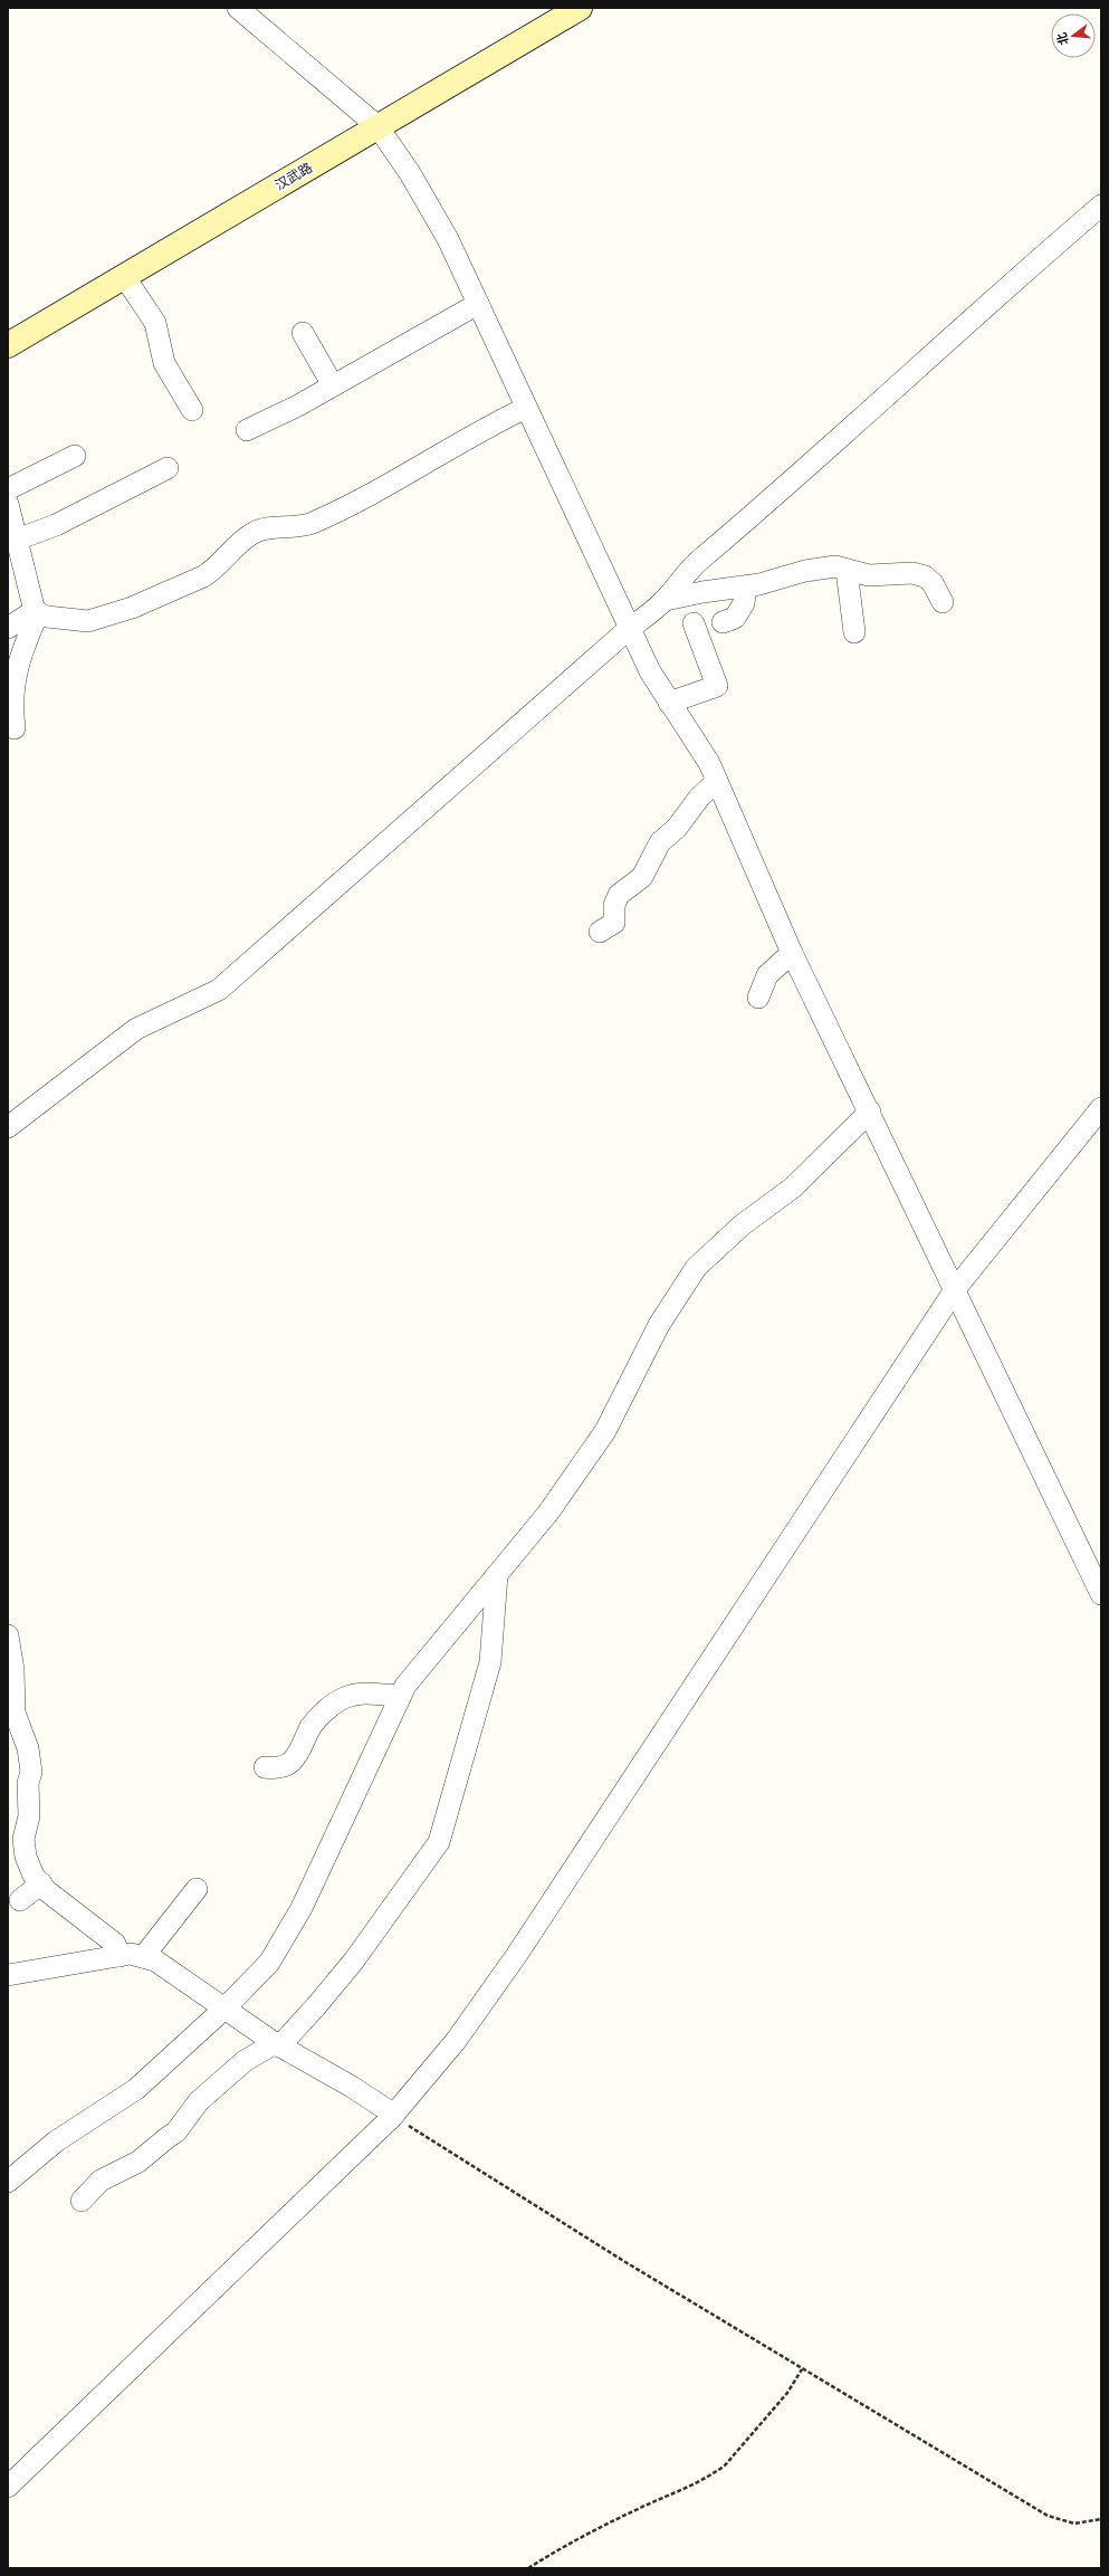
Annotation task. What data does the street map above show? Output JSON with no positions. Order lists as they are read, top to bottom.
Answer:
{
  "streets": {
    "main road": ["汉武路"]
  },
  "north": "left"
}
